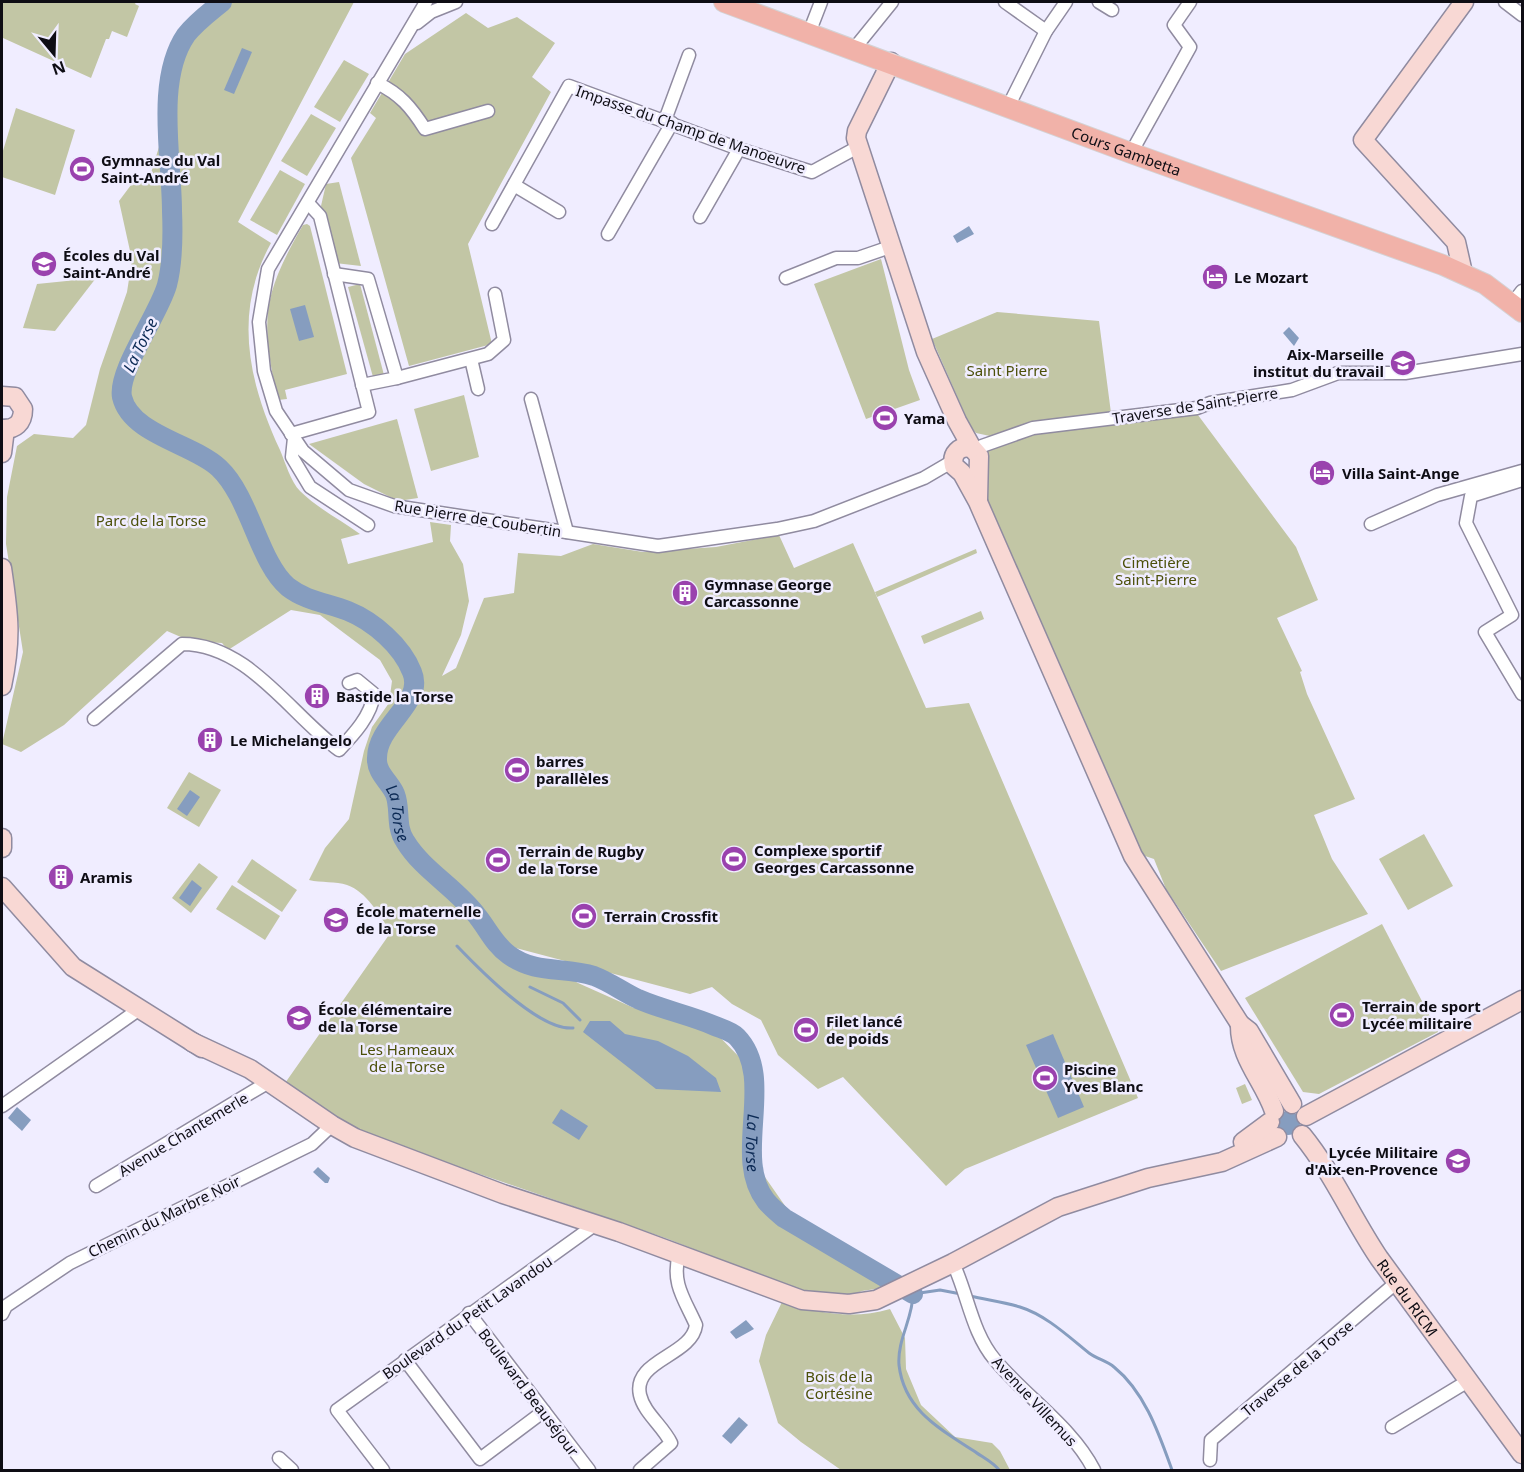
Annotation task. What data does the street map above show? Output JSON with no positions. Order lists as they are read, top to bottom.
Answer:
{
  "streets": {
    "main road": ["Cours Gambetta"],
    "street": [
      "Impasse du Champ de Manoeuvre",
      "Traverse de Saint-Pierre",
      "Rue Pierre de Coubertin",
      "Avenue Chantemerle",
      "Chemin du Marbre Noir",
      "Rue du RICM",
      "Boulevard du Petit Lavandou",
      "Traverse de la Torse",
      "Boulevard Beauséjour",
      "Avenue Villemus"
    ]
  },
  "crossings": [
    ["Traverse de Saint-Pierre", "Rue Pierre de Coubertin"],
    ["Rue du RICM", "Traverse de la Torse"],
    ["Boulevard du Petit Lavandou", "Boulevard Beauséjour"]
  ],
  "water": ["La Torse"],
  "parks": [
    "Saint Pierre",
    "Parc de la Torse",
    "Cimetière Saint-Pierre",
    "Les Hameaux de la Torse",
    "Bois de la Cortésine"
  ],
  "places": {
    "sports": [
      "Gymnase du Val Saint-André",
      "Yama",
      "barres parallèles",
      "Complexe sportif Georges Carcassonne",
      "Terrain de Rugby de la Torse",
      "Terrain Crossfit",
      "Terrain de sport Lycée militaire",
      "Filet lancé de poids",
      "Piscine Yves Blanc"
    ],
    "school or university": [
      "Écoles du Val Saint-André",
      "Aix-Marseille institut du travail",
      "École maternelle de la Torse",
      "École élémentaire de la Torse",
      "Lycée Militaire d'Aix-en-Provence"
    ],
    "hotel": ["Le Mozart", "Villa Saint-Ange"],
    "building": [
      "Gymnase George Carcassonne",
      "Bastide la Torse",
      "Le Michelangelo",
      "Aramis"
    ]
  },
  "north": "bottom"
}
